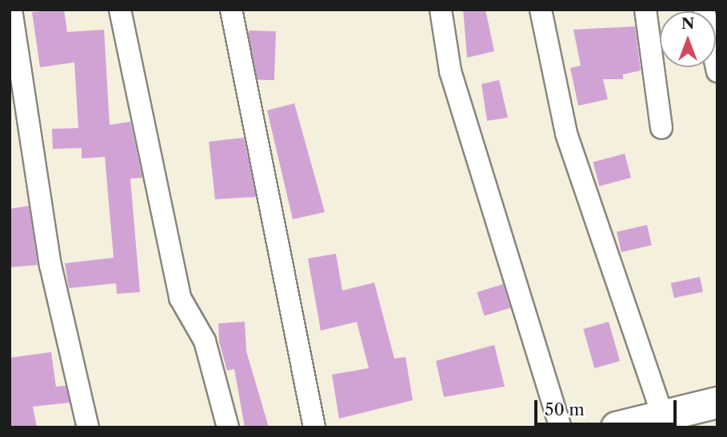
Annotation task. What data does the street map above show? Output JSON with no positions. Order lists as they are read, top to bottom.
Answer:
{
  "scale_bar": "50 m",
  "north": "top"
}
